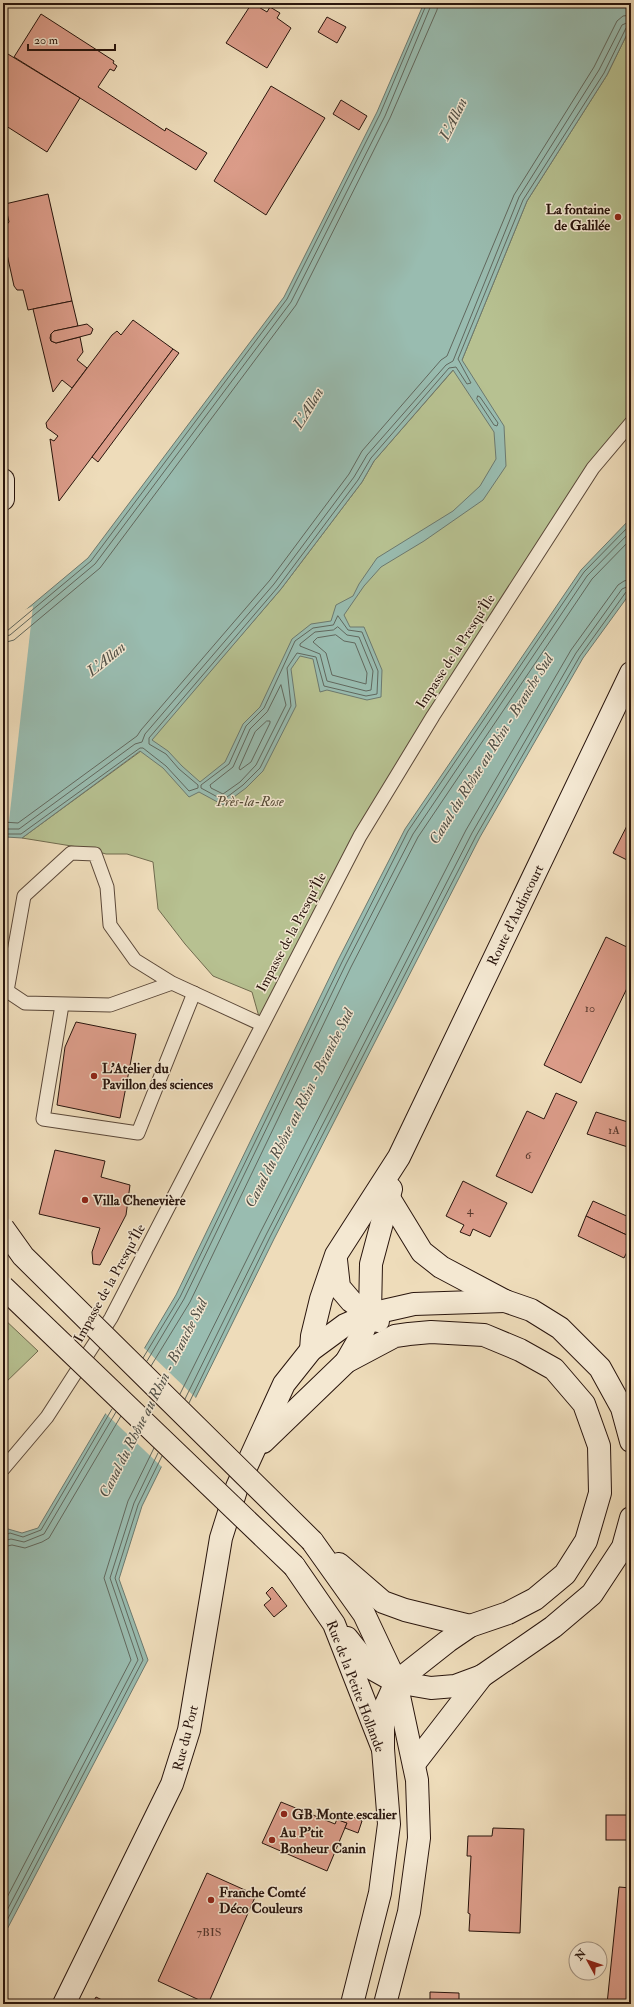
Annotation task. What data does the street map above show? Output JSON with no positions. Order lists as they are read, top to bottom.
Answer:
{
  "streets": {
    "main road": ["Route d'Audincourt", "Rue de la Petite Hollande", "Rue du Port"],
    "lane": ["Impasse de la Presqu'Île"]
  },
  "water": ["L'Allan", "Canal du Rhône au Rhin - Branche Sud"],
  "parks": ["Près-la-Rose"],
  "places": [
    "La fontaine de Galilée",
    "L'Atelier du Pavillon des sciences",
    "Villa Chenevière",
    "GB Monte escalier",
    "Au P'tit Bonheur Canin",
    "Franche Comté Déco Couleurs"
  ],
  "house_numbers": [
    "10",
    "1A",
    "6",
    "4",
    "7BIS"
  ],
  "scale_bar": "20 m",
  "north": "top left"
}
